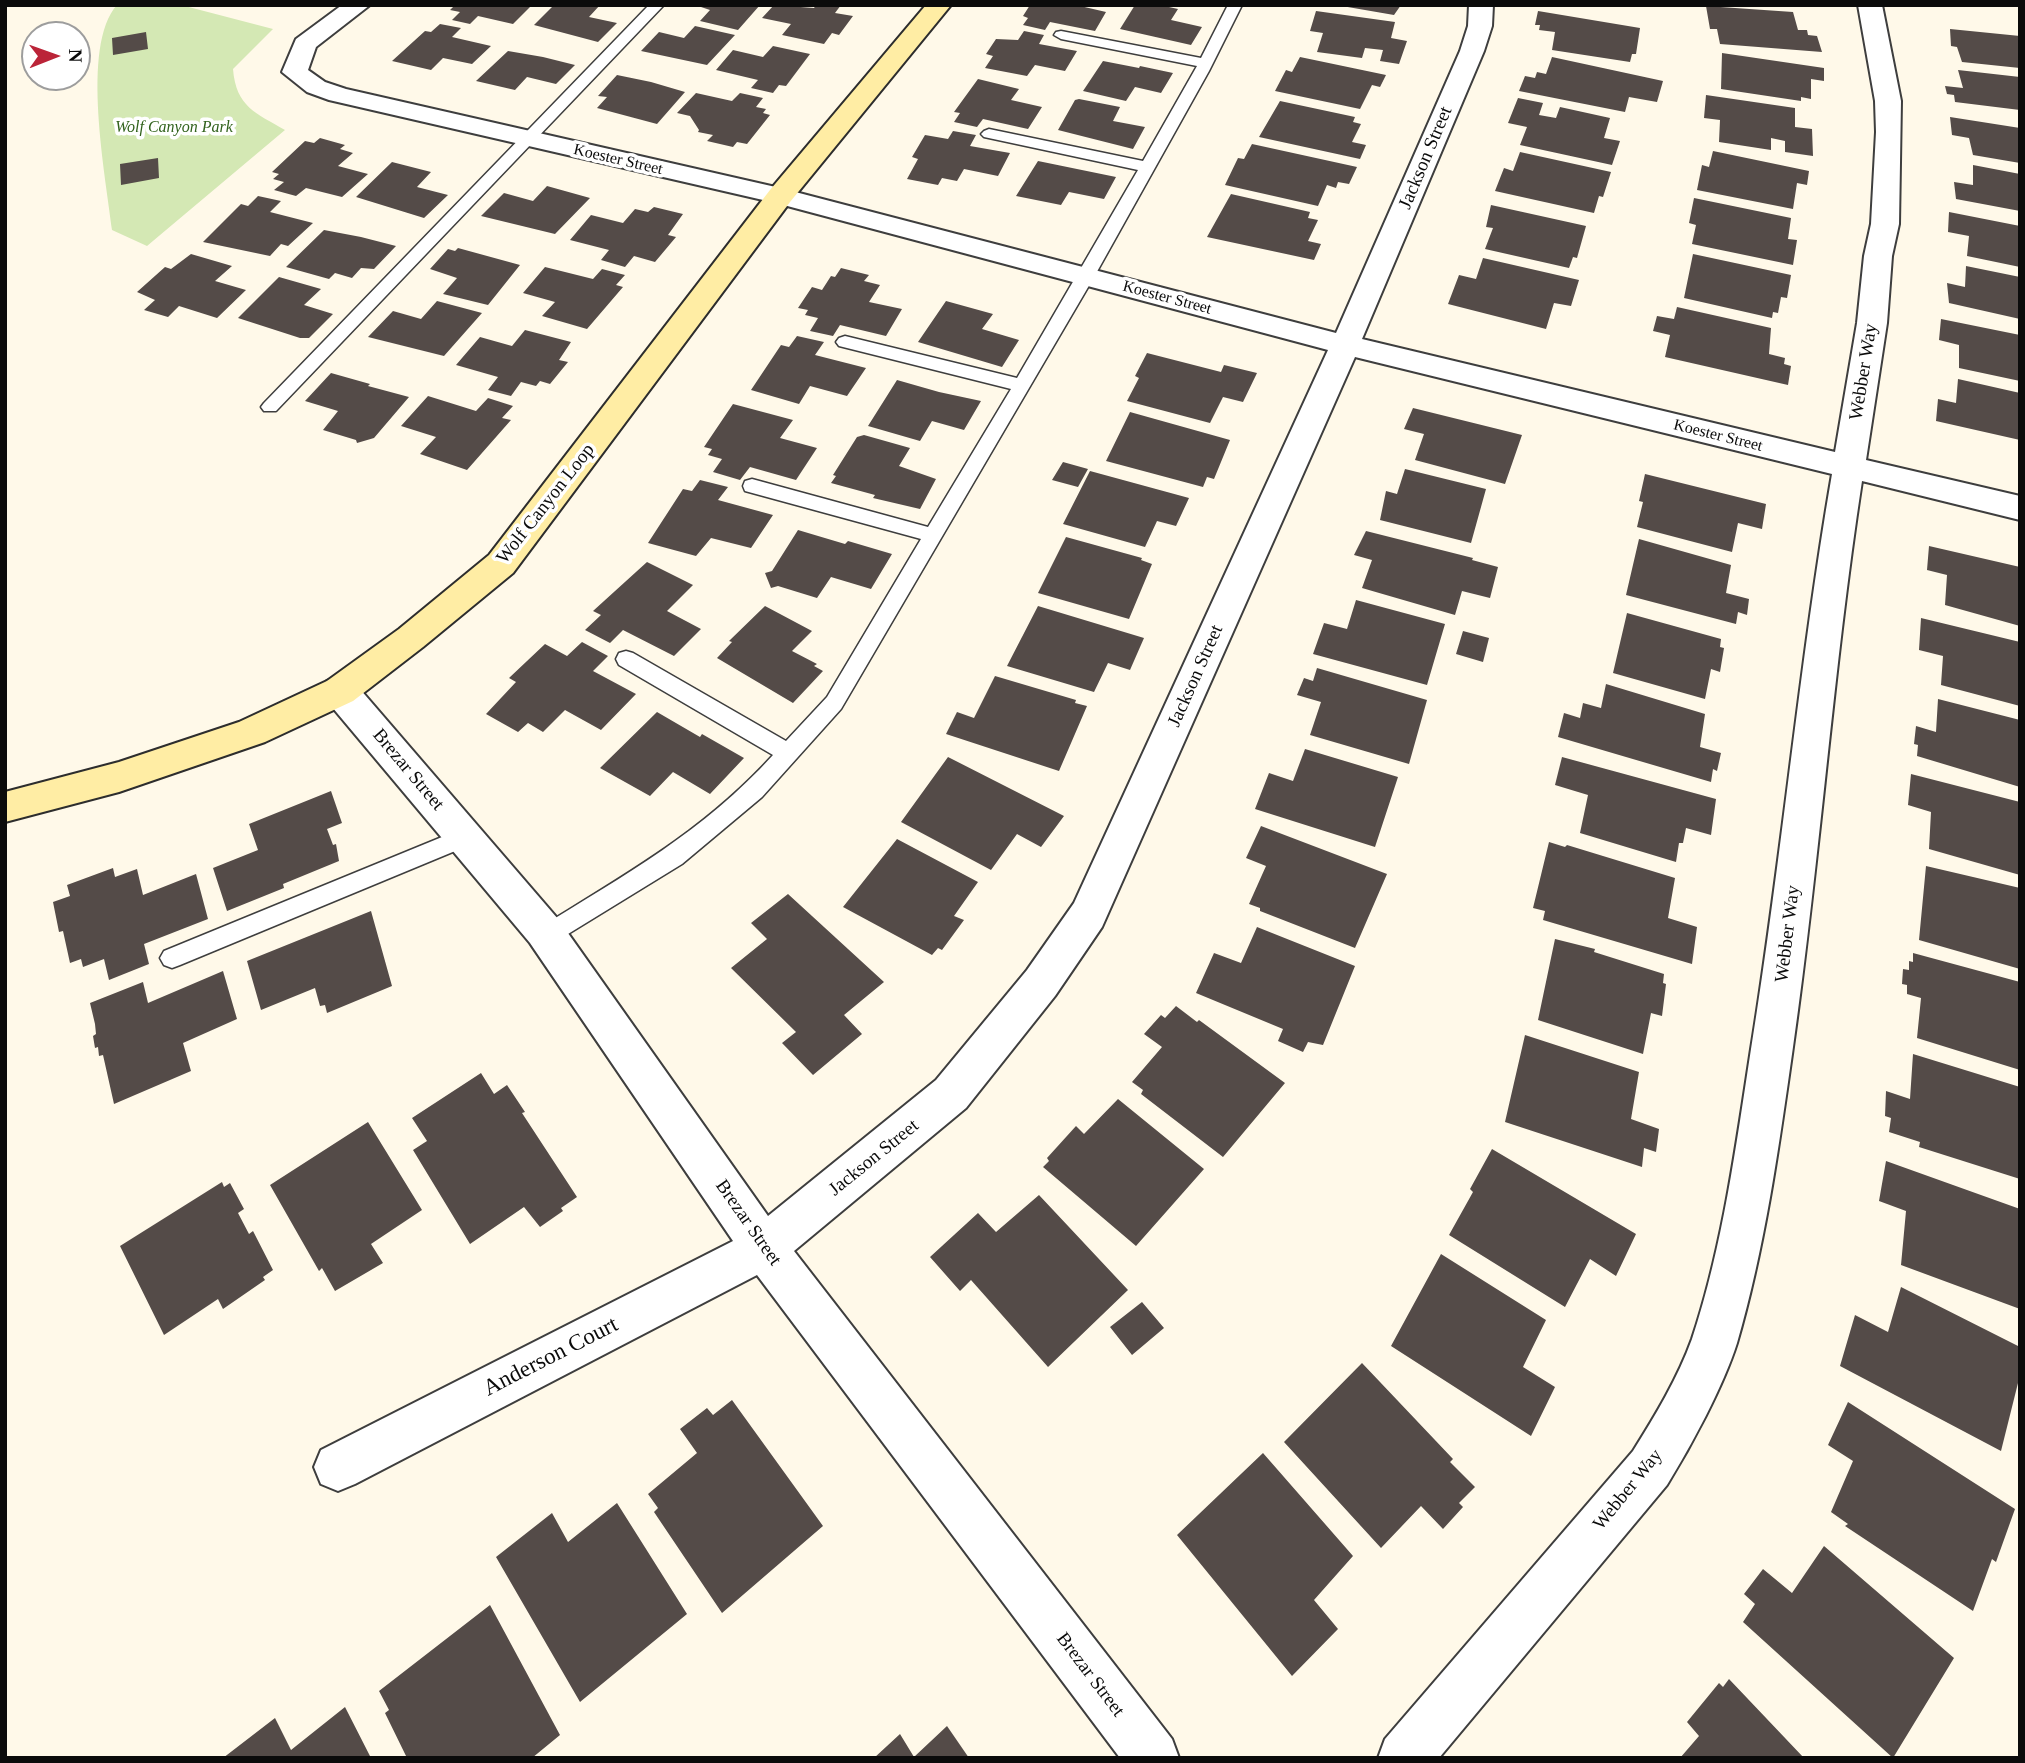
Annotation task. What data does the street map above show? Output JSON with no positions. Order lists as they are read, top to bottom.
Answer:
{
  "streets": {
    "street": [
      "Jackson Street",
      "Koester Street",
      "Webber Way",
      "Wolf Canyon Loop",
      "Brezar Street",
      "Anderson Court"
    ]
  },
  "crossings": [
    ["Jackson Street", "Koester Street"],
    ["Jackson Street", "Brezar Street"],
    ["Jackson Street", "Anderson Court"],
    ["Koester Street", "Webber Way"],
    ["Koester Street", "Wolf Canyon Loop"],
    ["Wolf Canyon Loop", "Brezar Street"],
    ["Brezar Street", "Anderson Court"]
  ],
  "parks": ["Wolf Canyon Park"],
  "north": "right"
}
